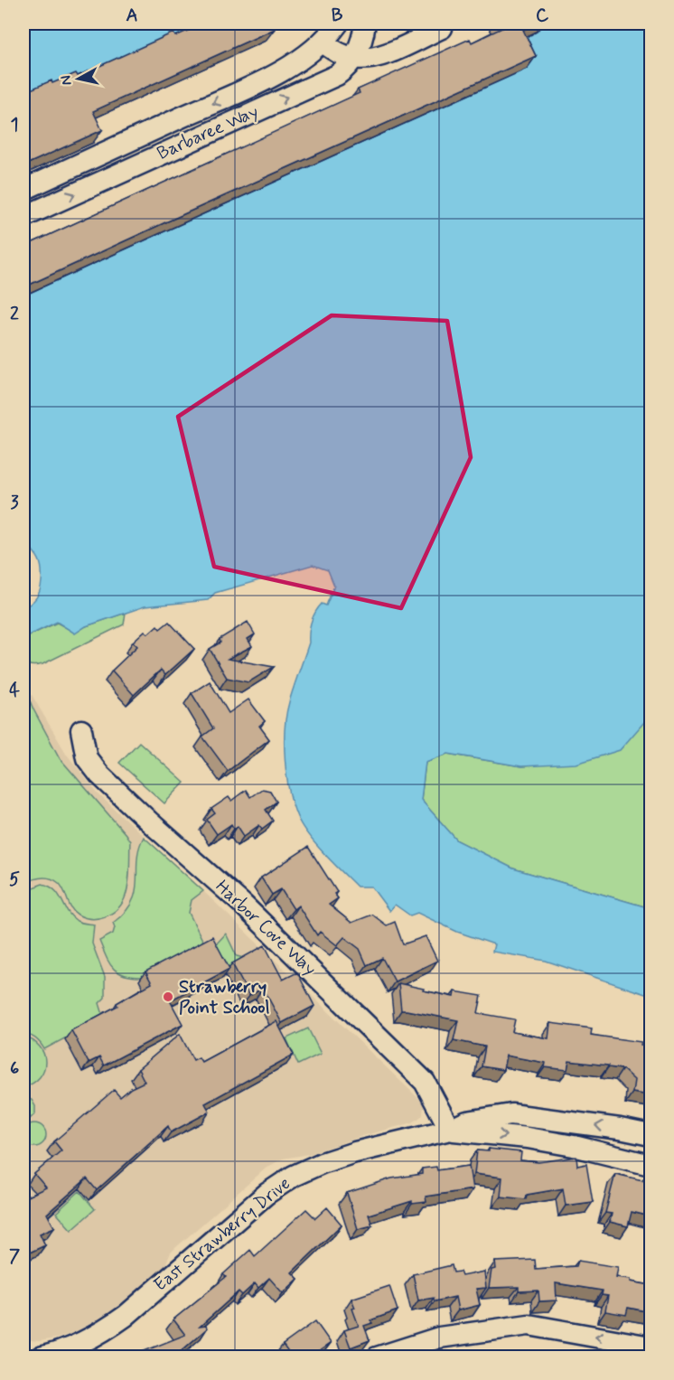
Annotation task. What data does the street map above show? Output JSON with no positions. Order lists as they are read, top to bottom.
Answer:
{
  "streets": {
    "street": ["Barbaree Way", "Harbor Cove Way", "East Strawberry Drive"]
  },
  "crossings": [
    ["Harbor Cove Way", "East Strawberry Drive"]
  ],
  "places": ["Strawberry Point School"],
  "north": "left",
  "grid": {
    "columns": ["A", "B", "C"],
    "rows": [
      "1",
      "2",
      "3",
      "4",
      "5",
      "6",
      "7"
    ]
  }
}
